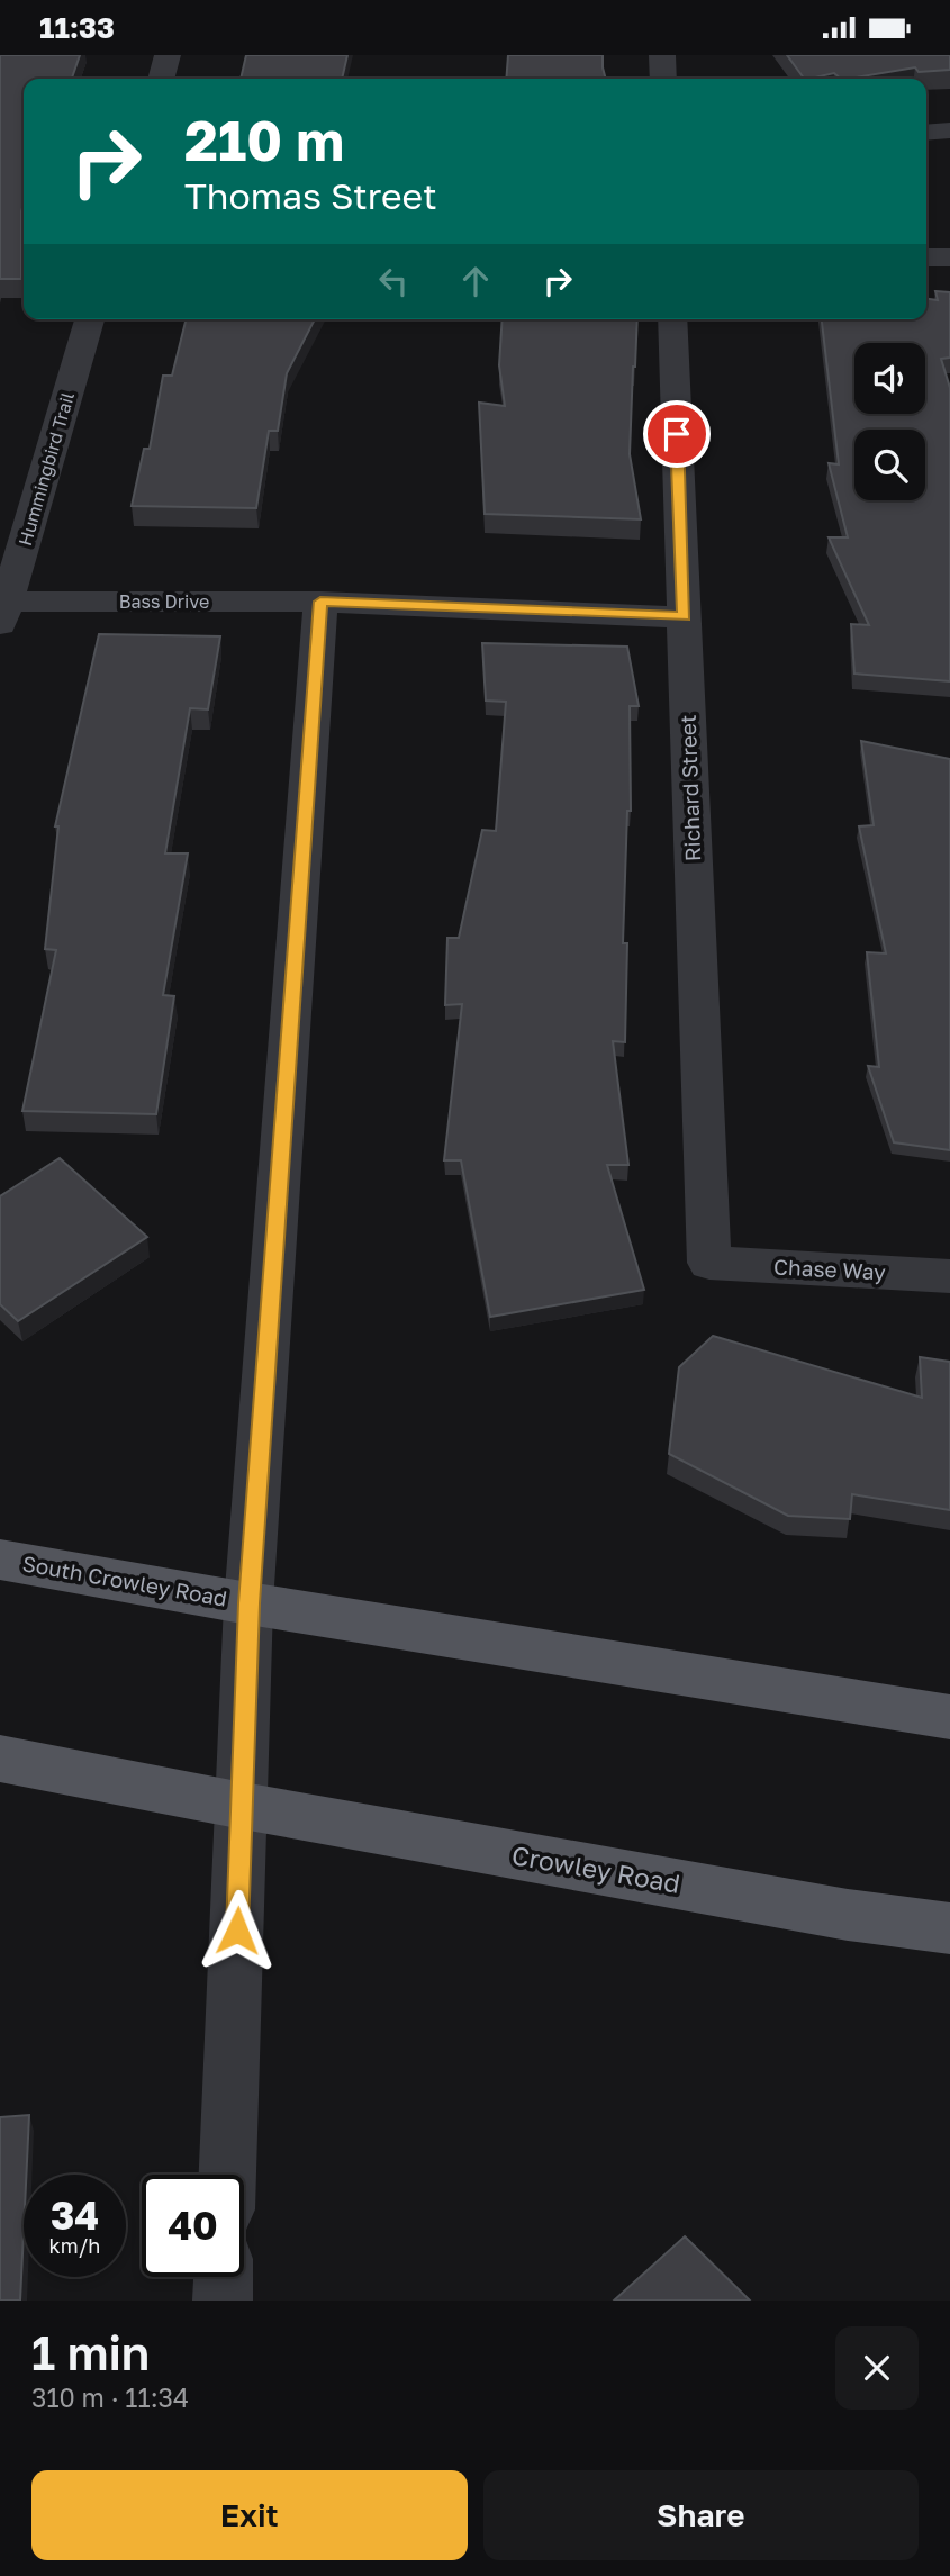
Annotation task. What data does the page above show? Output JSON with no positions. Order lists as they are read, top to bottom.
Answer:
{
  "streets": {
    "main road": ["South Crowley Road", "Crowley Road"],
    "street": [
      "Hummingbird Trail",
      "Bass Drive",
      "Richard Street",
      "Chase Way"
    ]
  },
  "crossings": [
    ["Hummingbird Trail", "Bass Drive"],
    ["Bass Drive", "Richard Street"],
    ["Richard Street", "Chase Way"]
  ],
  "page": {
    "status": "11:33",
    "turn": ["210 m", "Thomas Street"],
    "speed": "34 km/h",
    "limit": "40",
    "heading": ["1 min", "310 m · 11:34"],
    "buttons": ["Exit", "Share"]
  }
}
